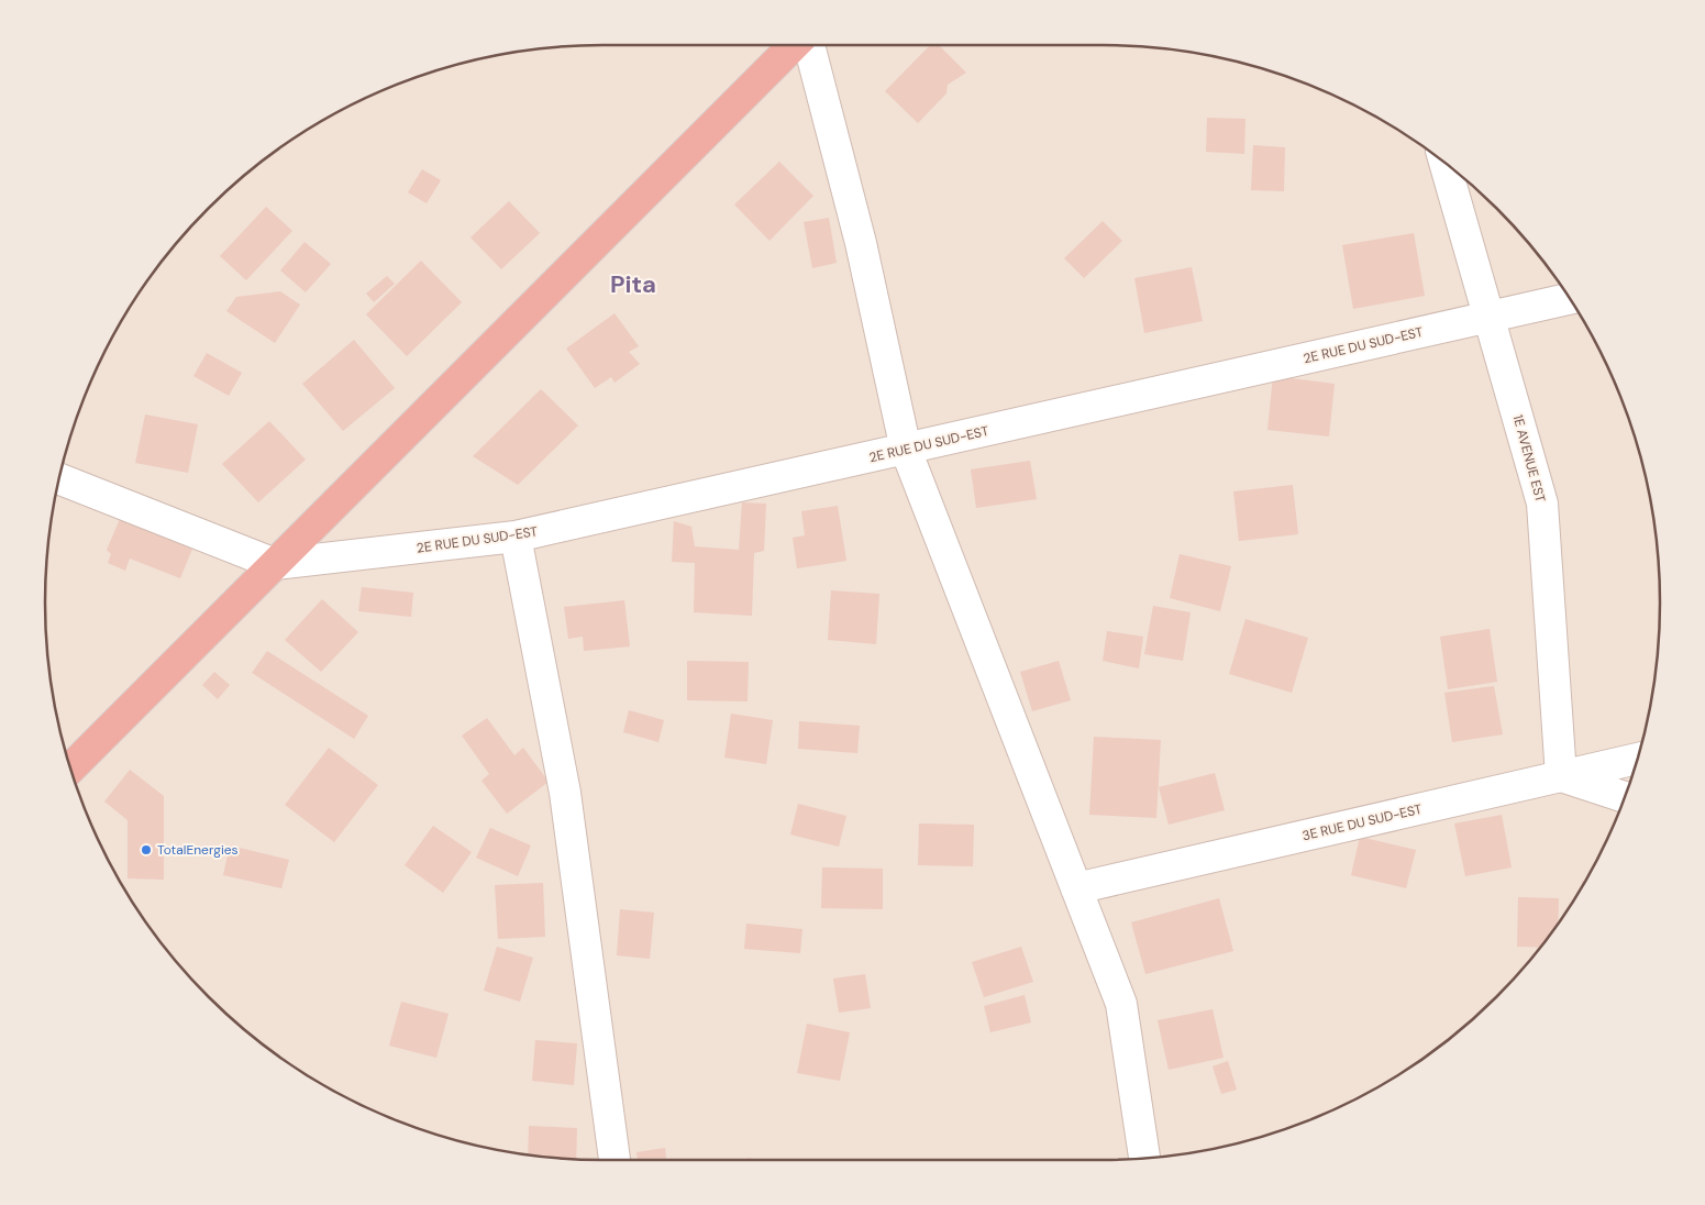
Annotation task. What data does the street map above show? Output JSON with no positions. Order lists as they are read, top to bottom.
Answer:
{
  "streets": {
    "street": ["2E RUE DU SUD-EST", "1E AVENUE EST", "3E RUE DU SUD-EST"]
  },
  "crossings": [
    ["2E RUE DU SUD-EST", "1E AVENUE EST"],
    ["1E AVENUE EST", "3E RUE DU SUD-EST"]
  ],
  "districts": ["Pita"],
  "places": ["TotalEnergies"]
}
